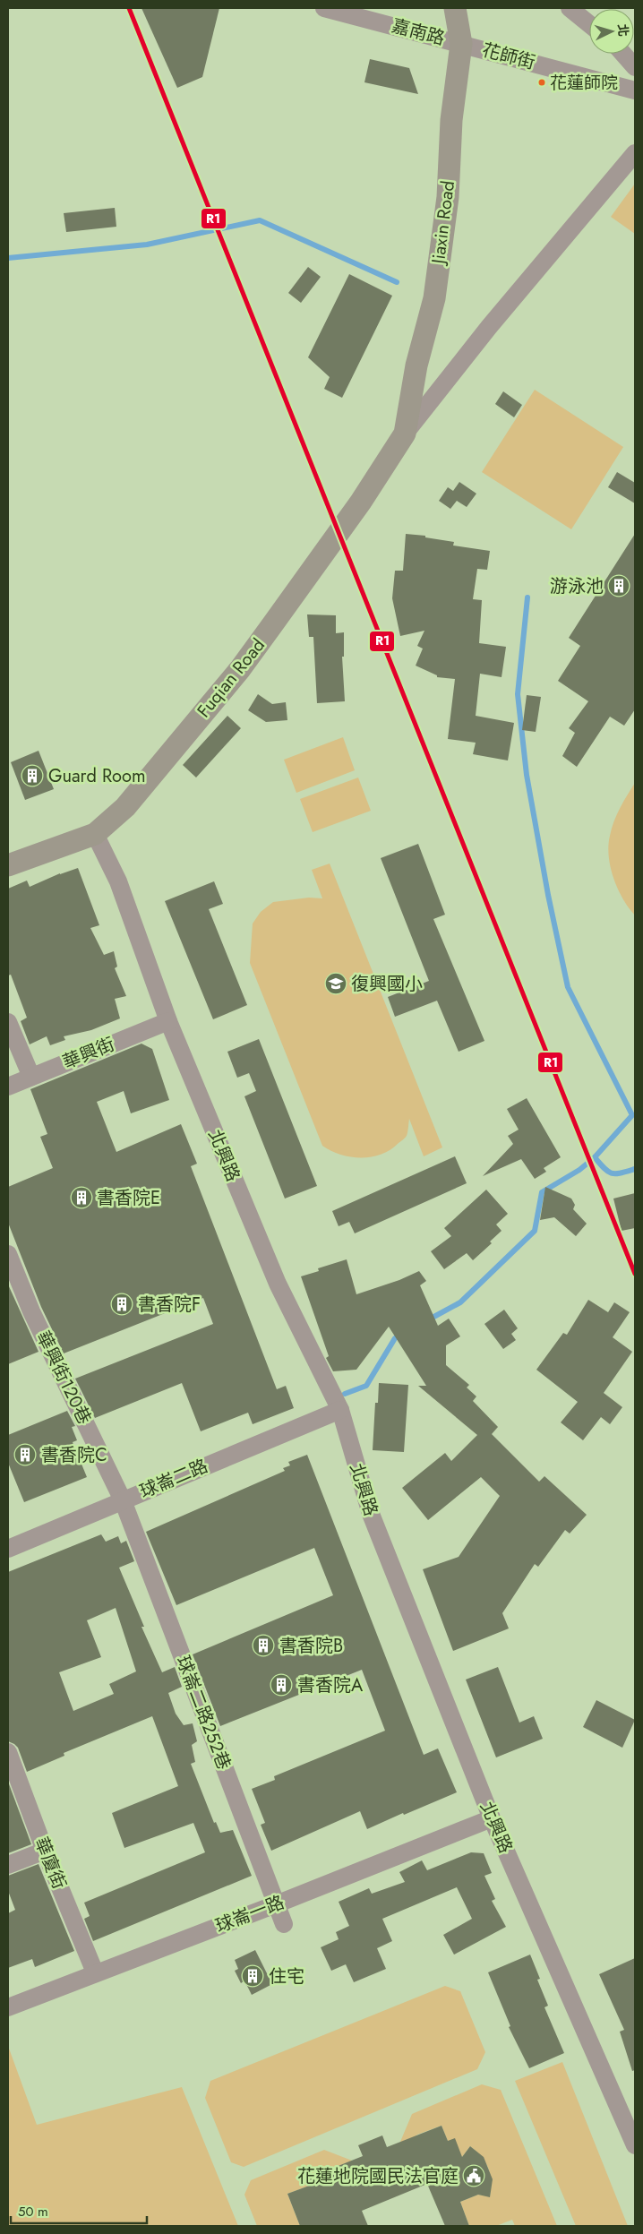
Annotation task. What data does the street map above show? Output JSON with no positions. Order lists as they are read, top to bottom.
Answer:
{
  "streets": {
    "main road": ["Jiaxin Road", "Fuqian Road"],
    "street": [
      "嘉南路",
      "花師街",
      "華興街",
      "北興路",
      "華興街120巷",
      "球崙二路",
      "球崙二路252巷",
      "華廈街",
      "球崙一路"
    ]
  },
  "crossings": [
    ["嘉南路", "花師街"],
    ["嘉南路", "Jiaxin Road"],
    ["花師街", "Jiaxin Road"],
    ["Jiaxin Road", "Fuqian Road"],
    ["Fuqian Road", "北興路"],
    ["華興街", "北興路"],
    ["北興路", "球崙二路"],
    ["北興路", "球崙一路"],
    ["華興街120巷", "球崙二路"],
    ["華興街120巷", "球崙二路252巷"],
    ["球崙二路", "球崙二路252巷"],
    ["球崙二路252巷", "球崙一路"],
    ["華廈街", "球崙一路"]
  ],
  "places": {
    "other": ["花蓮師院"],
    "building": [
      "游泳池",
      "Guard Room",
      "書香院E",
      "書香院F",
      "書香院C",
      "書香院B",
      "書香院A",
      "住宅"
    ],
    "school or university": ["復興國小"],
    "public building": ["花蓮地院國民法官庭"]
  },
  "lines": ["transit line R1"],
  "scale_bar": "50 m",
  "north": "right"
}
